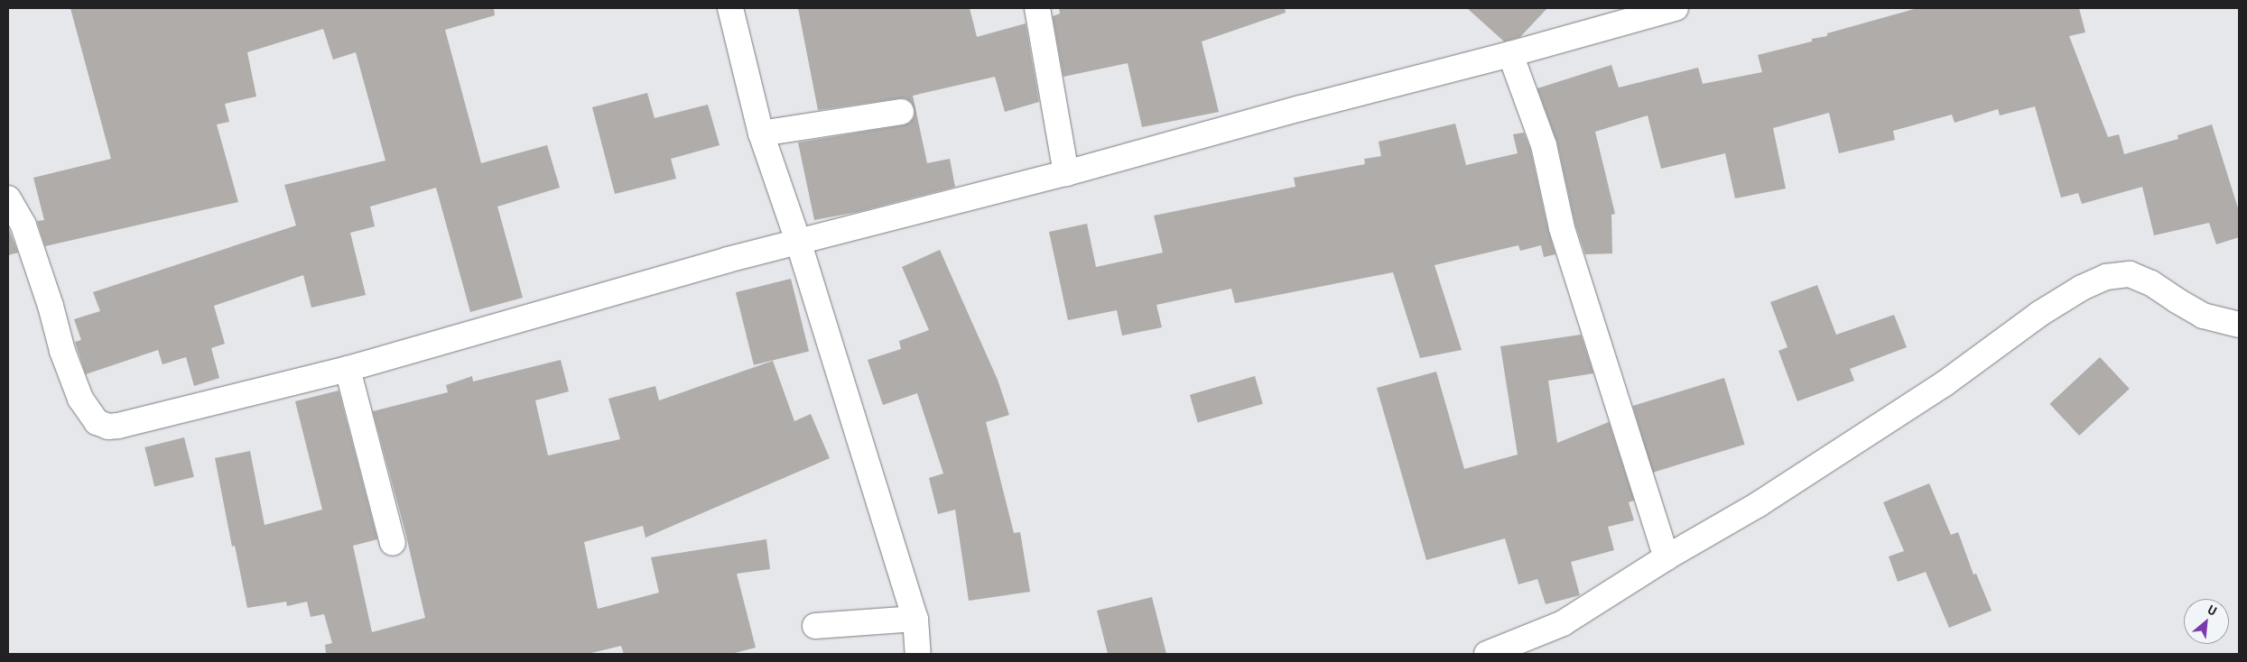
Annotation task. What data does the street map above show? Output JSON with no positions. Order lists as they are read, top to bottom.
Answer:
{
  "north": "top right"
}
